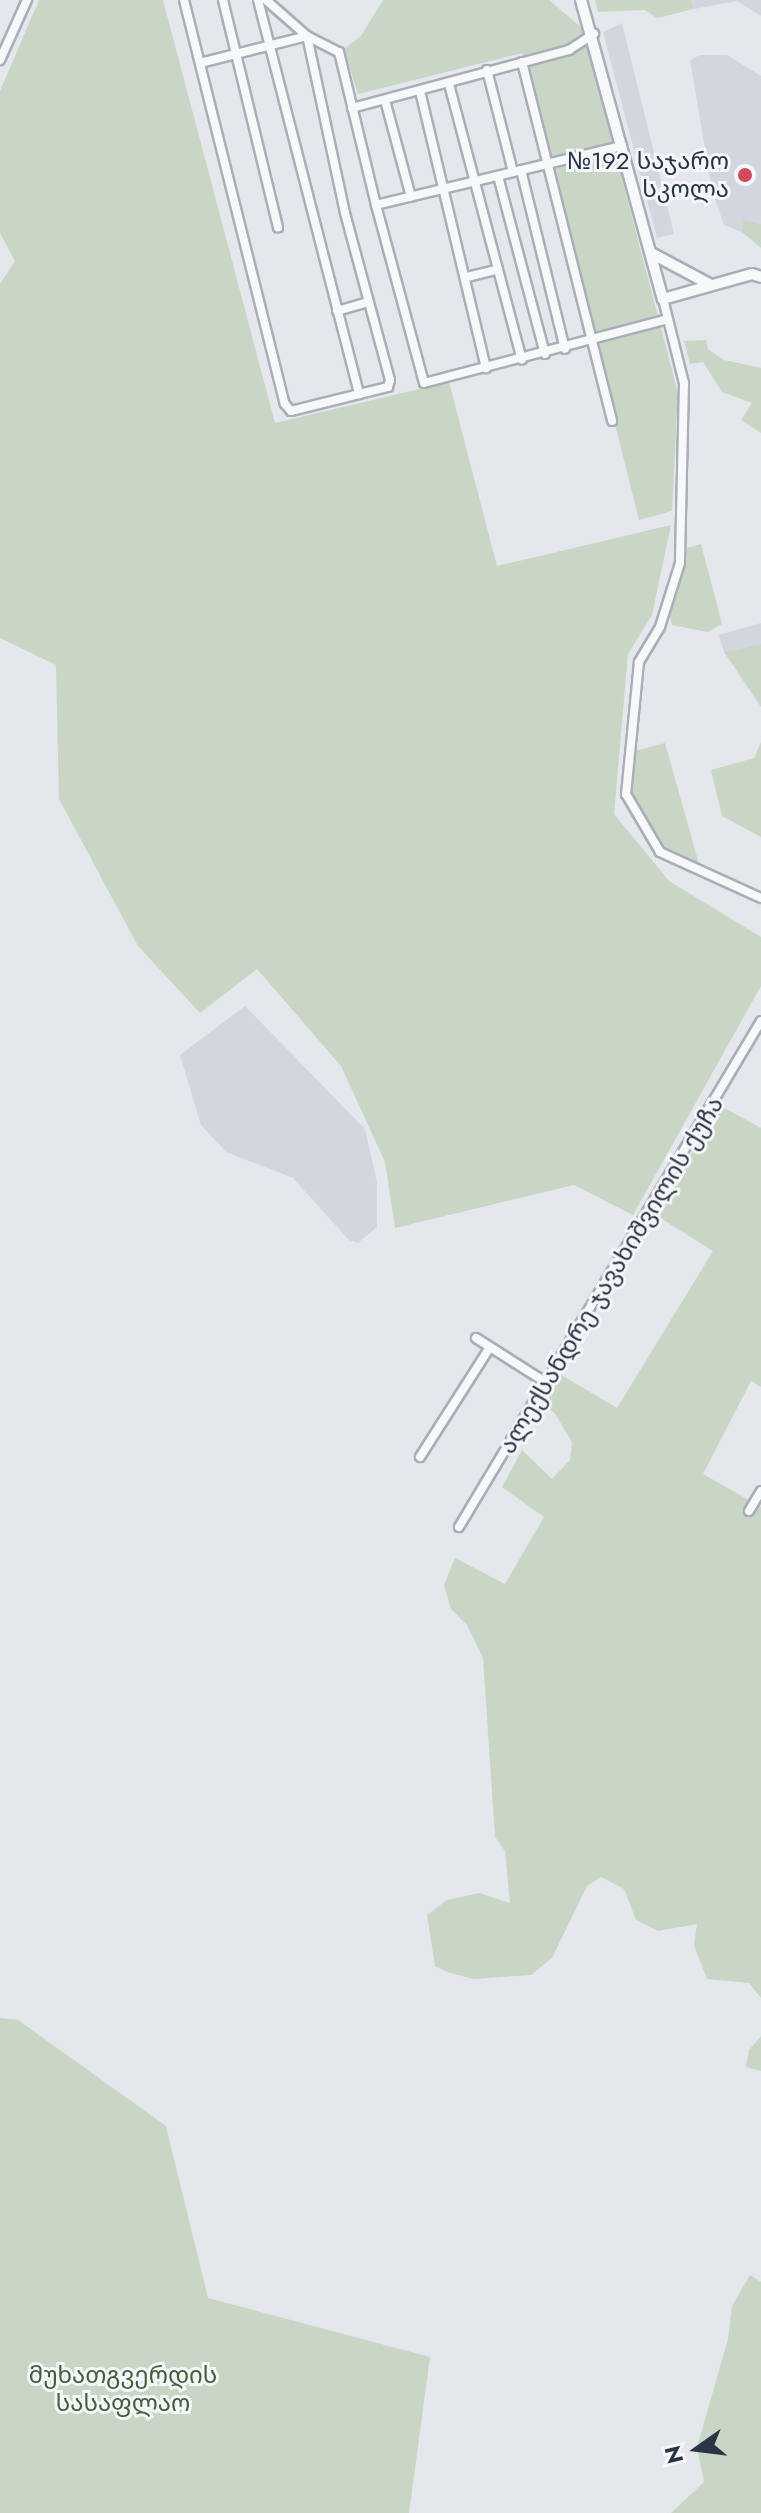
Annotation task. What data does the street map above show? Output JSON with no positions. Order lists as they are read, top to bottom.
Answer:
{
  "streets": {
    "street": ["ალექსანდრე ჯავახიშვილის ქუჩა"]
  },
  "parks": ["მუხათგვერდის სასაფლაო"],
  "places": ["№192 საჯარო სკოლა"],
  "north": "left"
}
